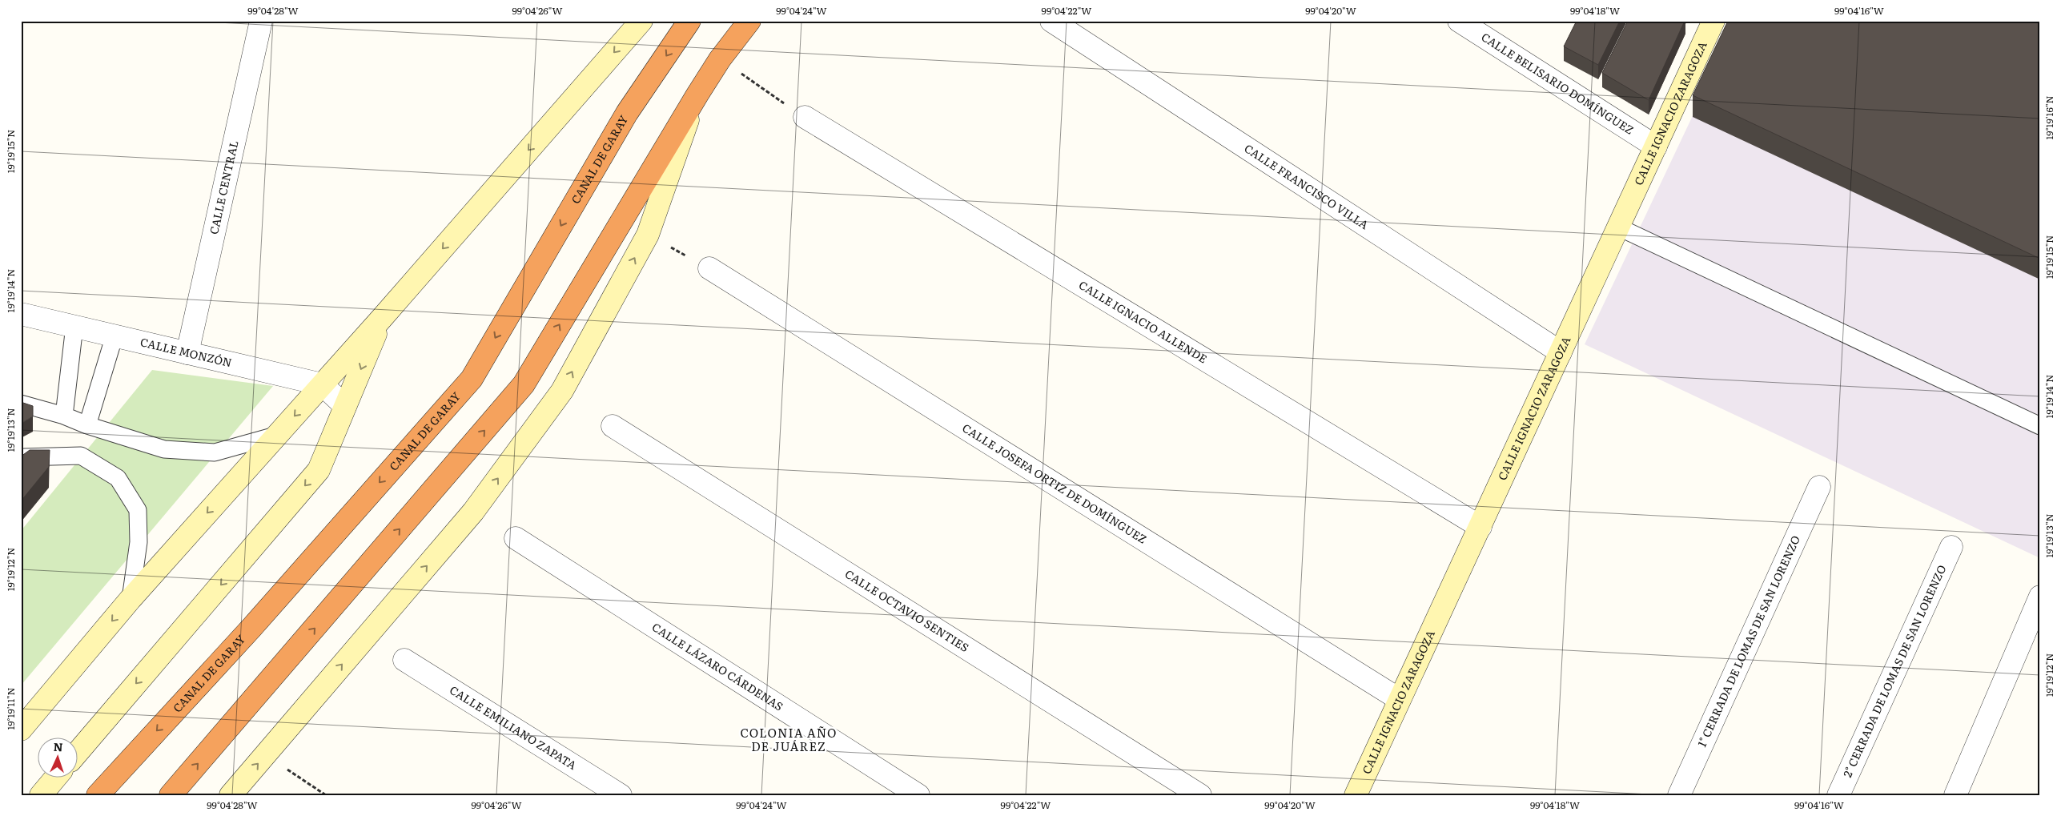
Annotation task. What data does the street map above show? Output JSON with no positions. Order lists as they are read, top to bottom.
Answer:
{
  "streets": {
    "highway": ["CANAL DE GARAY"],
    "main road": ["CALLE IGNACIO ZARAGOZA"],
    "street": [
      "CALLE BELISARIO DOMÍNGUEZ",
      "CALLE FRANCISCO VILLA",
      "CALLE CENTRAL",
      "CALLE IGNACIO ALLENDE",
      "CALLE MONZÓN",
      "CALLE JOSEFA ORTIZ DE DOMÍNGUEZ",
      "CALLE OCTAVIO SENTIES",
      "1° CERRADA DE LOMAS DE SAN LORENZO",
      "CALLE LÁZARO CÁRDENAS",
      "2° CERRADA DE LOMAS DE SAN LORENZO",
      "CALLE EMILIANO ZAPATA"
    ]
  },
  "crossings": [
    ["CALLE BELISARIO DOMÍNGUEZ", "CALLE IGNACIO ZARAGOZA"],
    ["CALLE IGNACIO ZARAGOZA", "CALLE FRANCISCO VILLA"],
    ["CALLE IGNACIO ZARAGOZA", "CALLE IGNACIO ALLENDE"],
    ["CALLE IGNACIO ZARAGOZA", "CALLE JOSEFA ORTIZ DE DOMÍNGUEZ"],
    ["CALLE CENTRAL", "CALLE MONZÓN"]
  ],
  "districts": ["COLONIA AÑO DE JUÁREZ"],
  "north": "top",
  "coordinates": [
    "99°04'28\"W",
    "99°04'26\"W",
    "99°04'24\"W",
    "99°04'22\"W",
    "99°04'20\"W",
    "99°04'18\"W",
    "99°04'16\"W",
    "19°19'16\"N",
    "19°19'15\"N",
    "19°19'14\"N",
    "19°19'13\"N",
    "19°19'12\"N",
    "19°19'11\"N"
  ]
}
